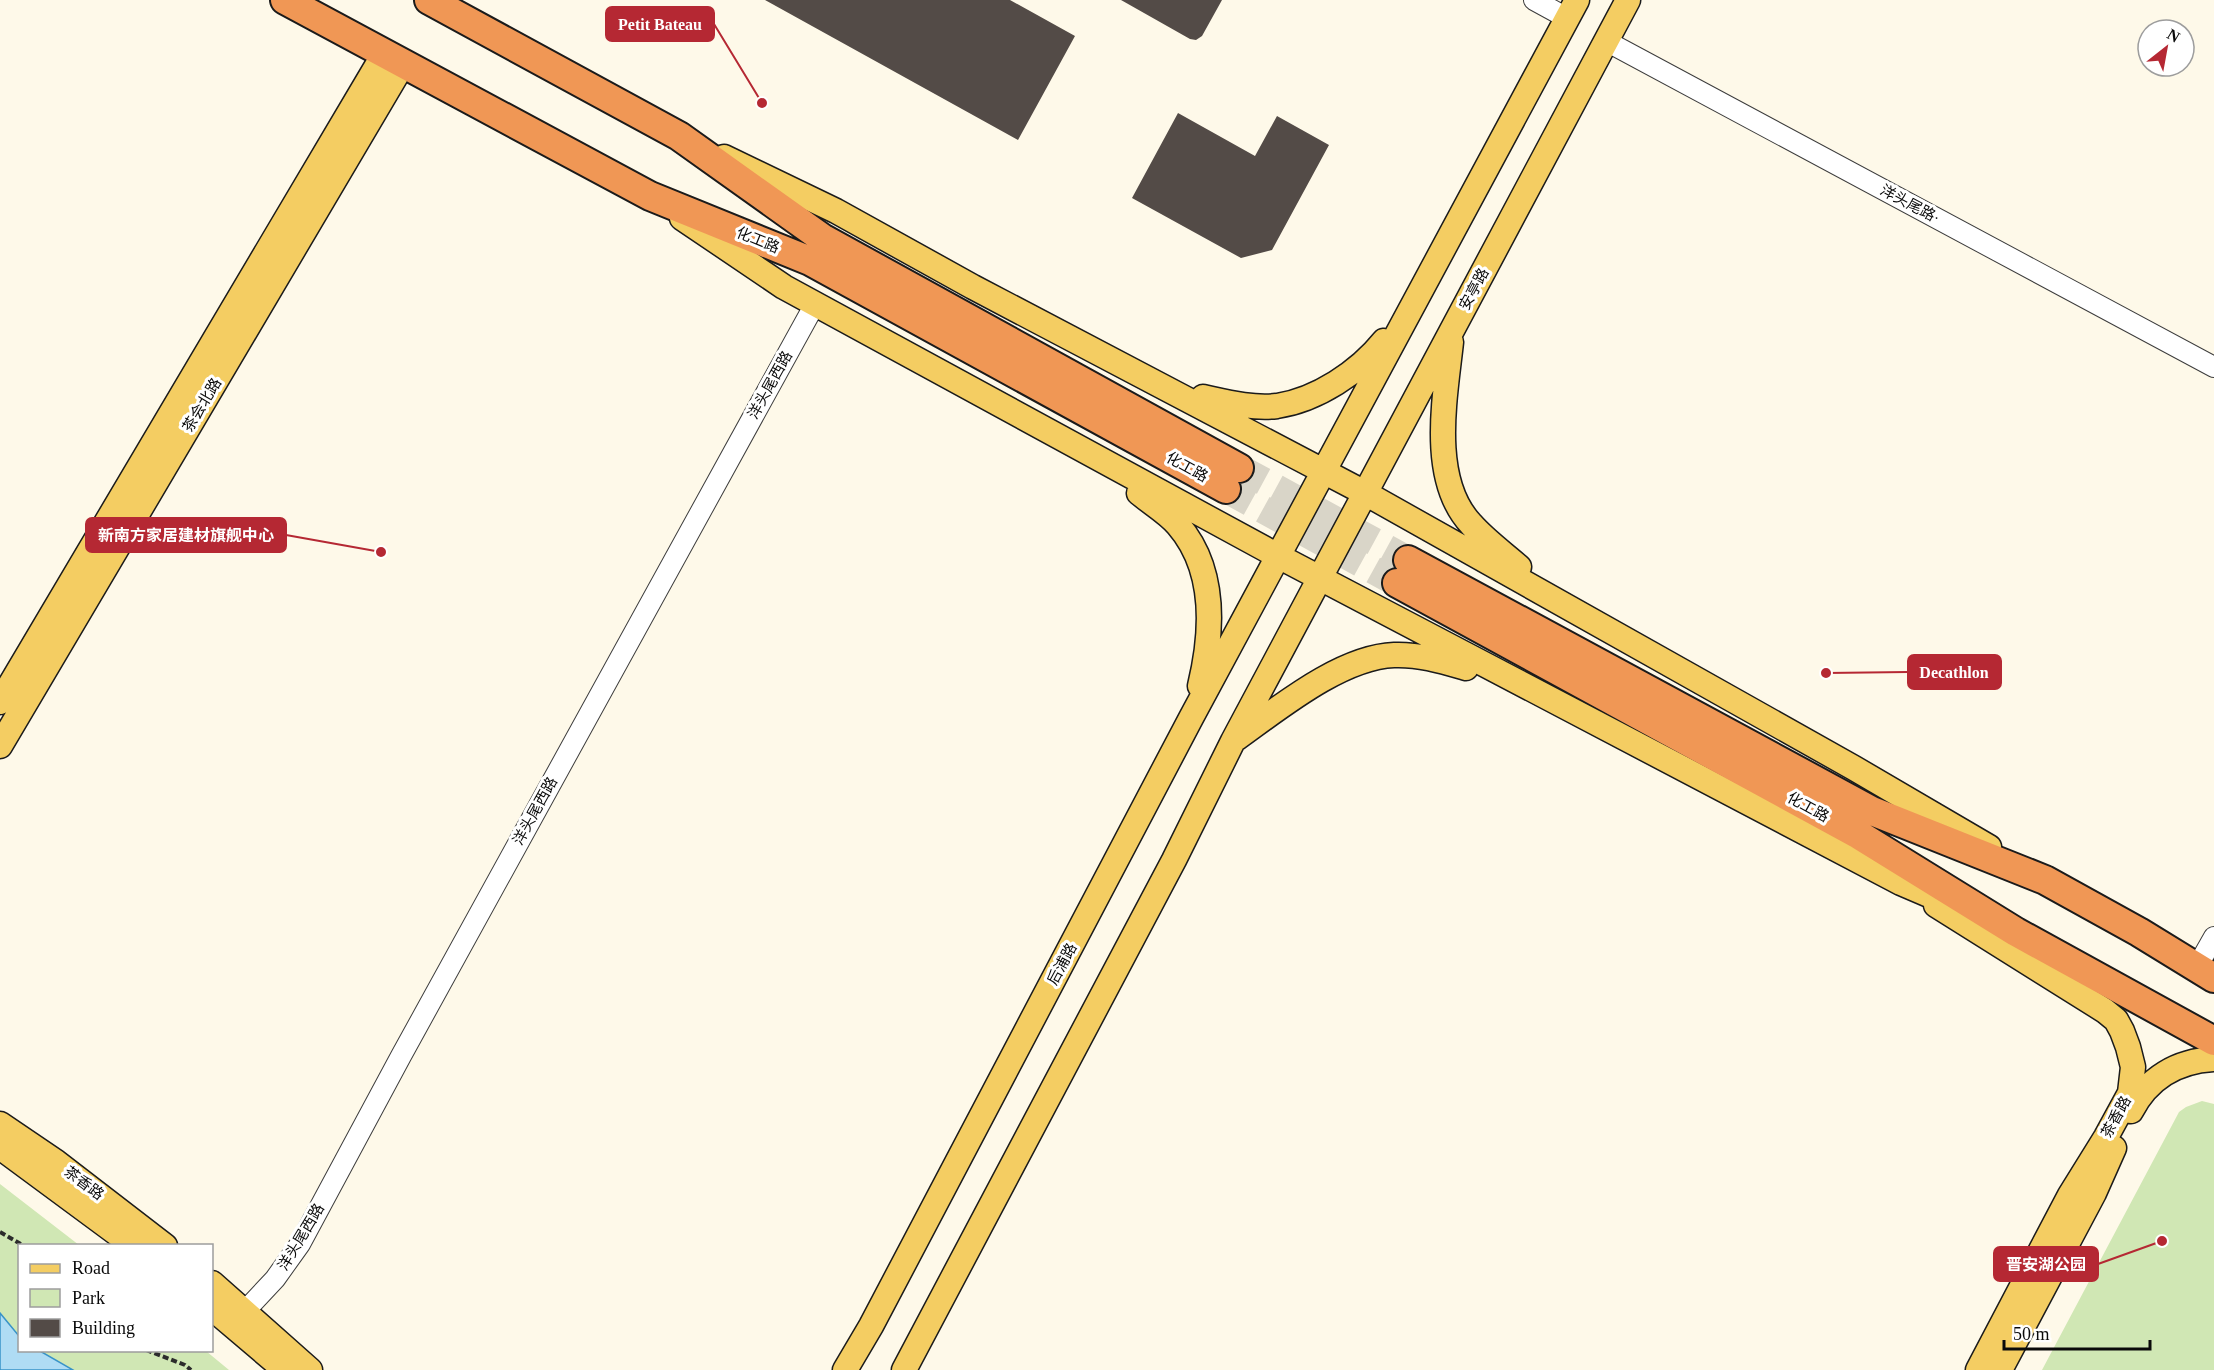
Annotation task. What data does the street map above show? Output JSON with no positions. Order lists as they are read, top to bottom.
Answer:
{
  "streets": {
    "highway": ["化工路"],
    "main road": [
      "安亭路",
      "茶会北路",
      "后浦路",
      "茶香路"
    ],
    "street": ["洋头尾路·", "洋头尾西路"]
  },
  "crossings": [
    ["洋头尾路·", "安亭路"],
    ["化工路", "茶会北路"]
  ],
  "places": [
    "Petit Bateau",
    "新南方家居建材旗舰中心",
    "Decathlon",
    "晋安湖公园"
  ],
  "legend": ["Road", "Park", "Building"],
  "scale_bar": "50 m",
  "north": "top right"
}
